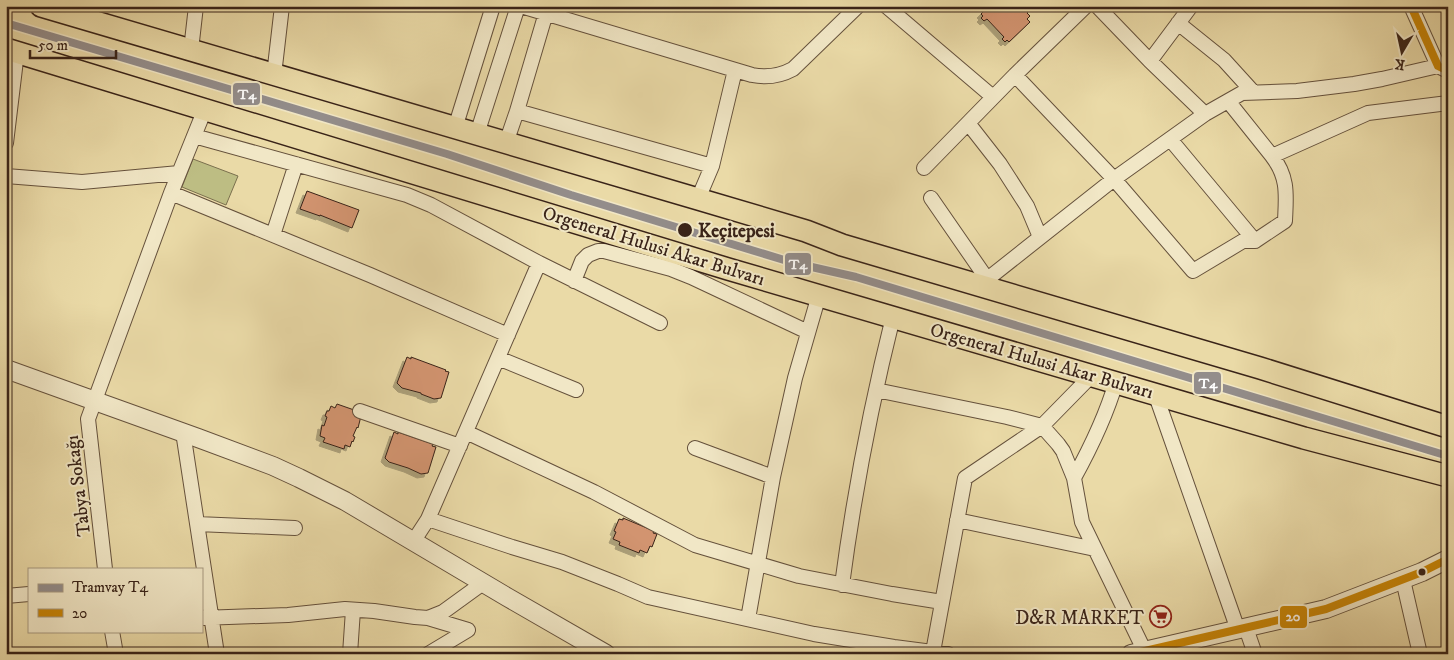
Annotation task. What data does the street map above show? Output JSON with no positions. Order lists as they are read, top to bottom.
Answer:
{
  "streets": {
    "main road": ["Orgeneral Hulusi Akar Bulvarı"],
    "street": ["Tabya Sokağı"]
  },
  "crossings": [
    ["Orgeneral Hulusi Akar Bulvarı", "Tabya Sokağı"]
  ],
  "places": {
    "other": ["Keçitepesi"],
    "supermarket": ["D&R MARKET"]
  },
  "lines": ["transit line 20", "tram line T4"],
  "legend": ["Tramvay T4", "20"],
  "scale_bar": "50 m",
  "north": "bottom"
}
